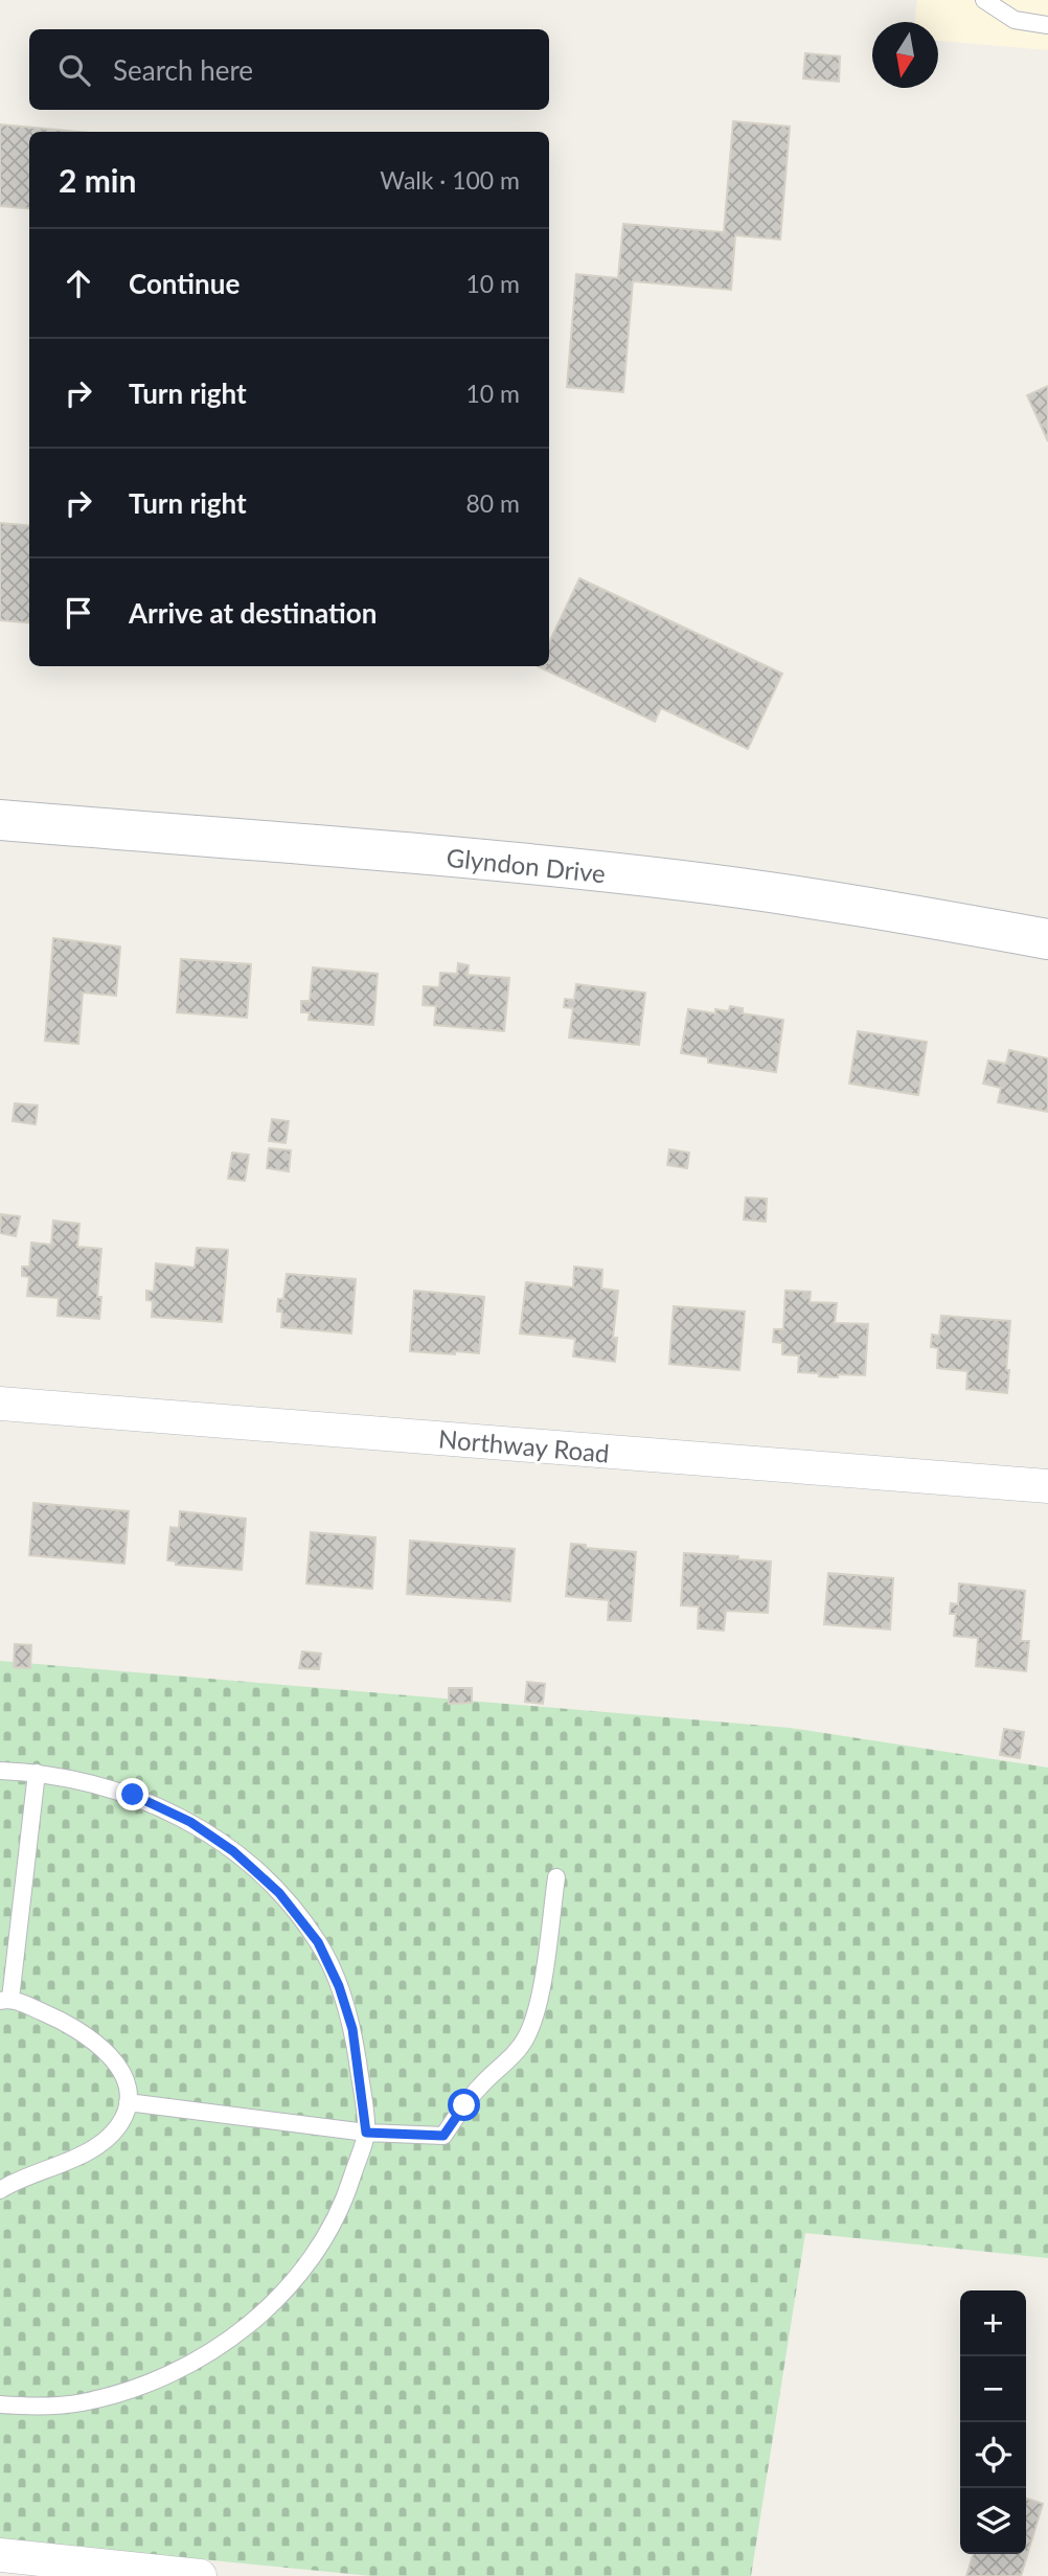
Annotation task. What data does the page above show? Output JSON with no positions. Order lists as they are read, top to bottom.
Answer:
{
  "streets": {
    "street": ["Glyndon Drive", "Northway Road"]
  },
  "north": "bottom",
  "page": {
    "search": "Search here",
    "heading": ["2 min", "Walk · 100 m"],
    "list": [
      ["Continue", "10 m"],
      ["Turn right", "10 m"],
      ["Turn right", "80 m"],
      "Arrive at destination"
    ],
    "map_buttons": ["+", "−"]
  }
}
